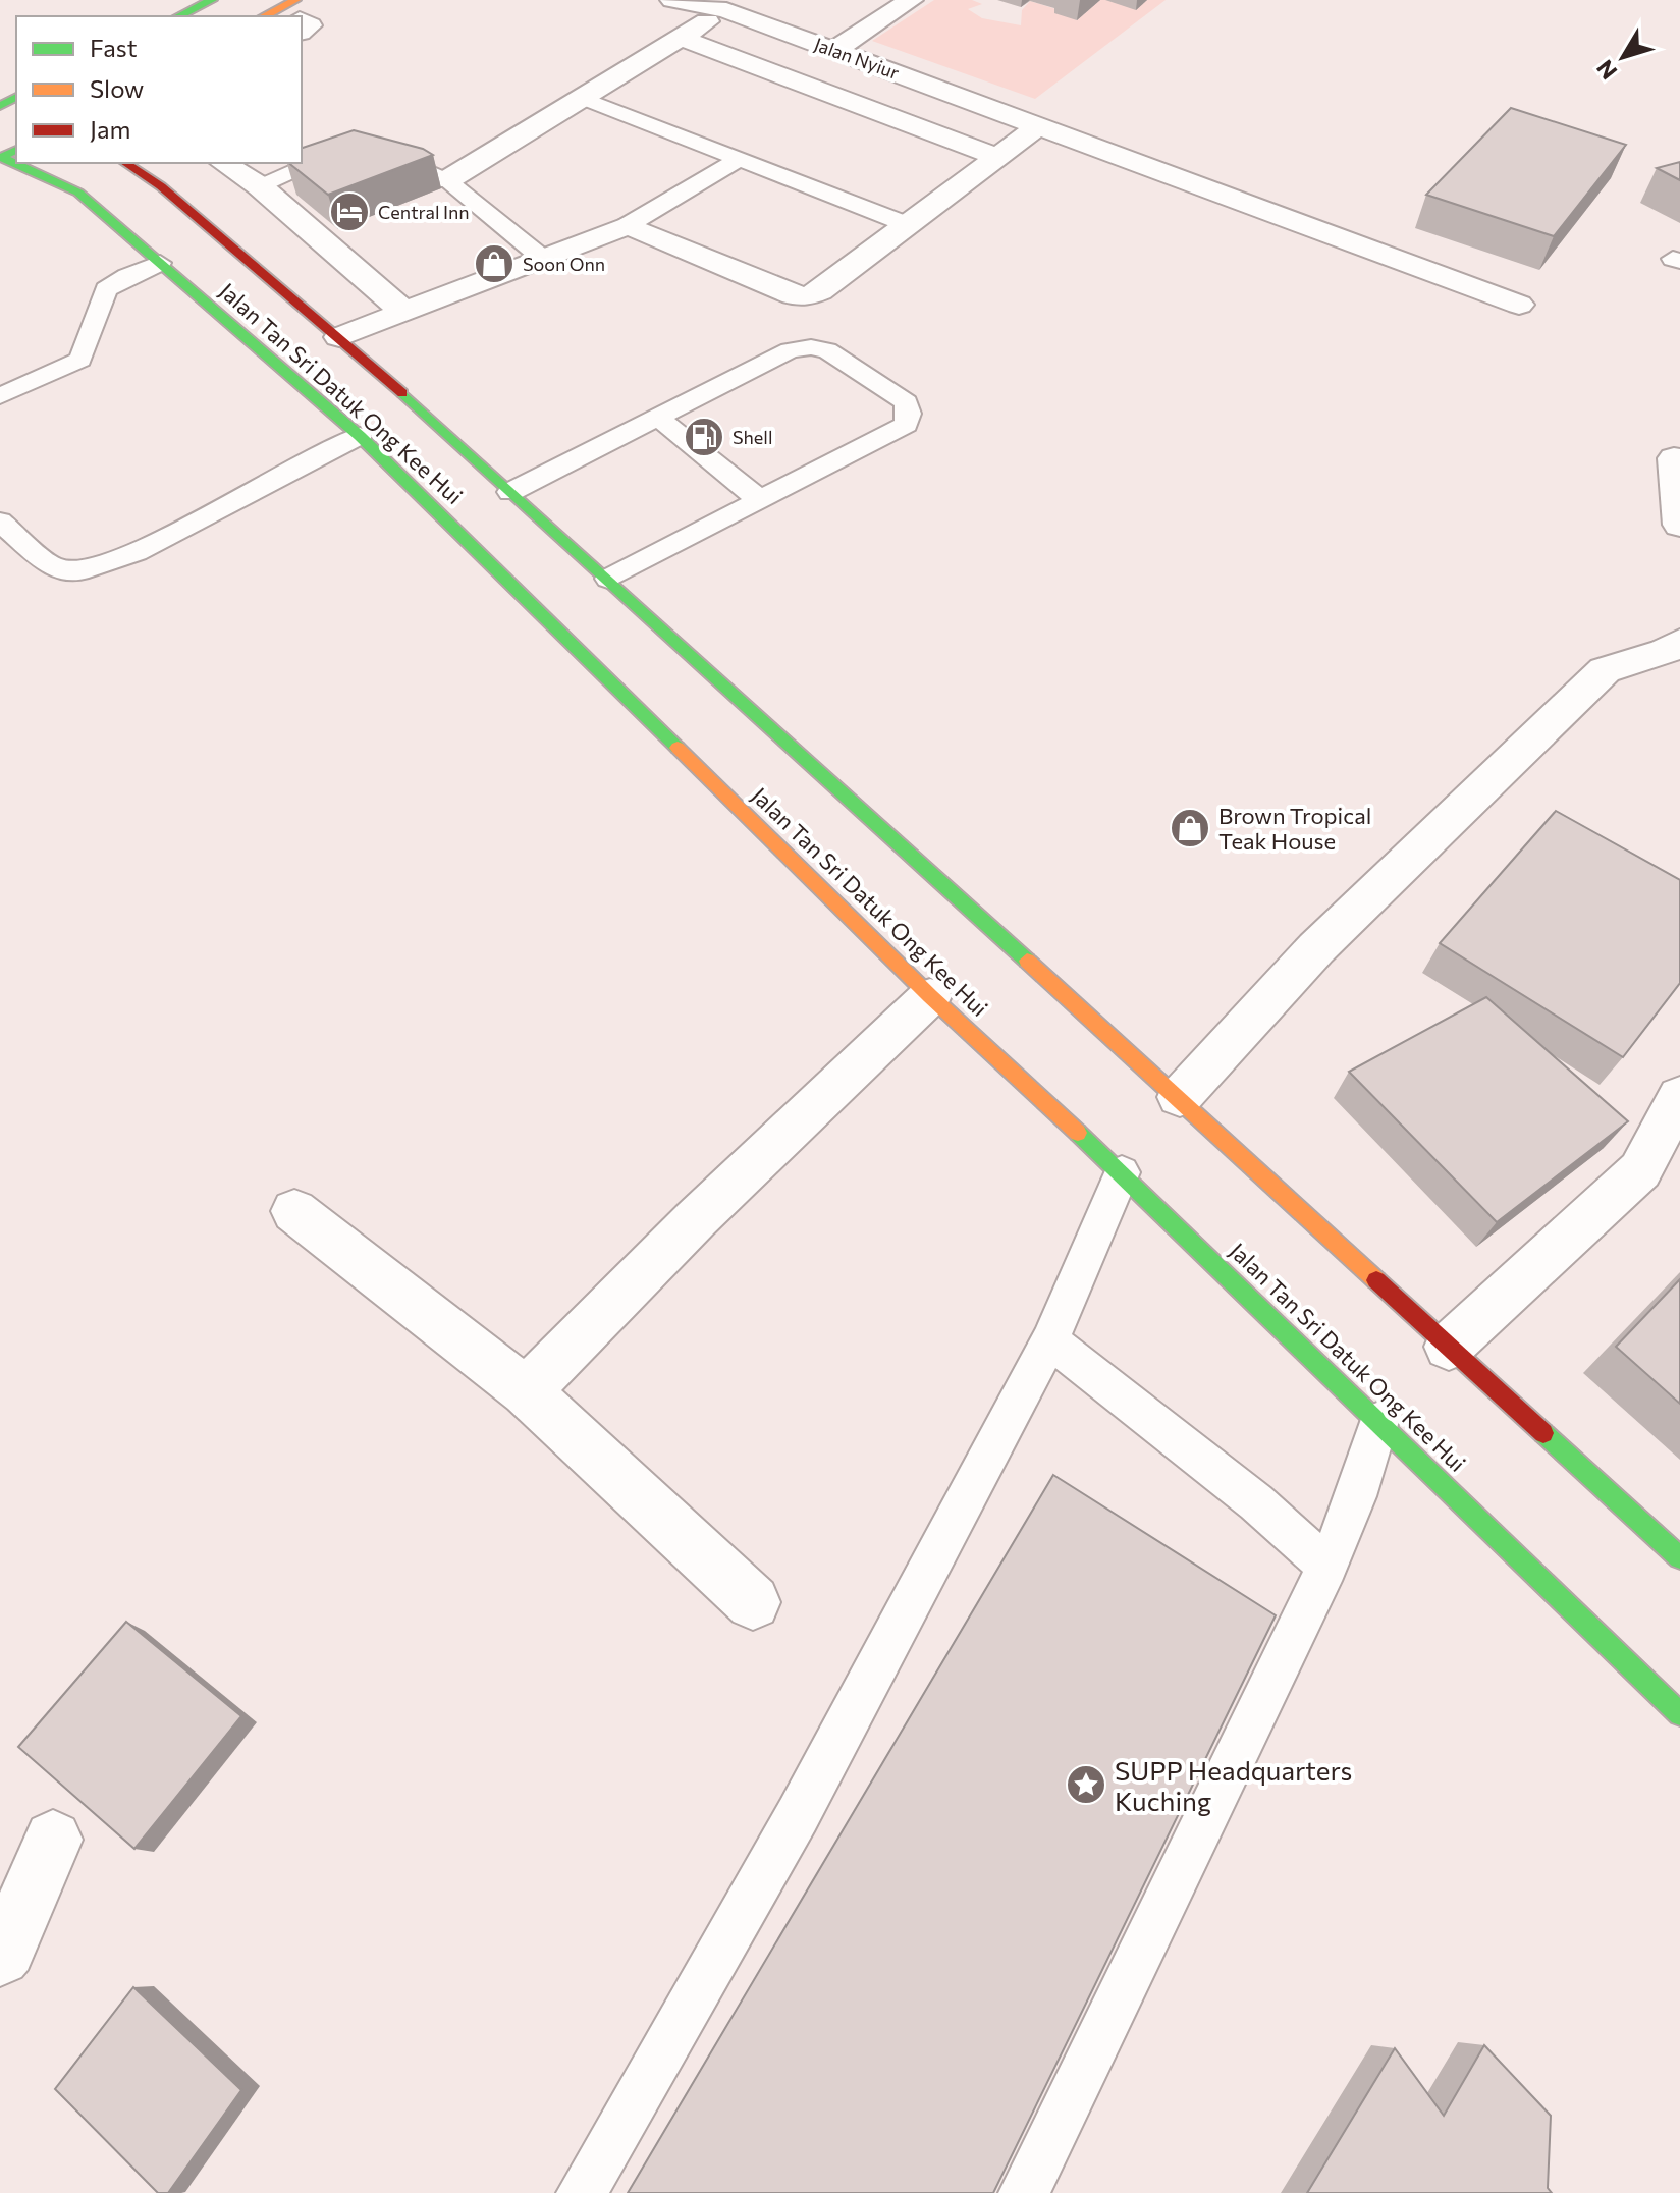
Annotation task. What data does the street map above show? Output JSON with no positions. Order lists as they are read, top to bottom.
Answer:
{
  "streets": {
    "main road": ["Jalan Tan Sri Datuk Ong Kee Hui"],
    "street": ["Jalan Nyiur"]
  },
  "places": {
    "hotel": ["Central Inn"],
    "shop": ["Soon Onn", "Brown Tropical Teak House"],
    "fuel station": ["Shell"],
    "place": ["SUPP Headquarters Kuching"]
  },
  "legend": ["Fast", "Slow", "Jam"],
  "north": "bottom left"
}
